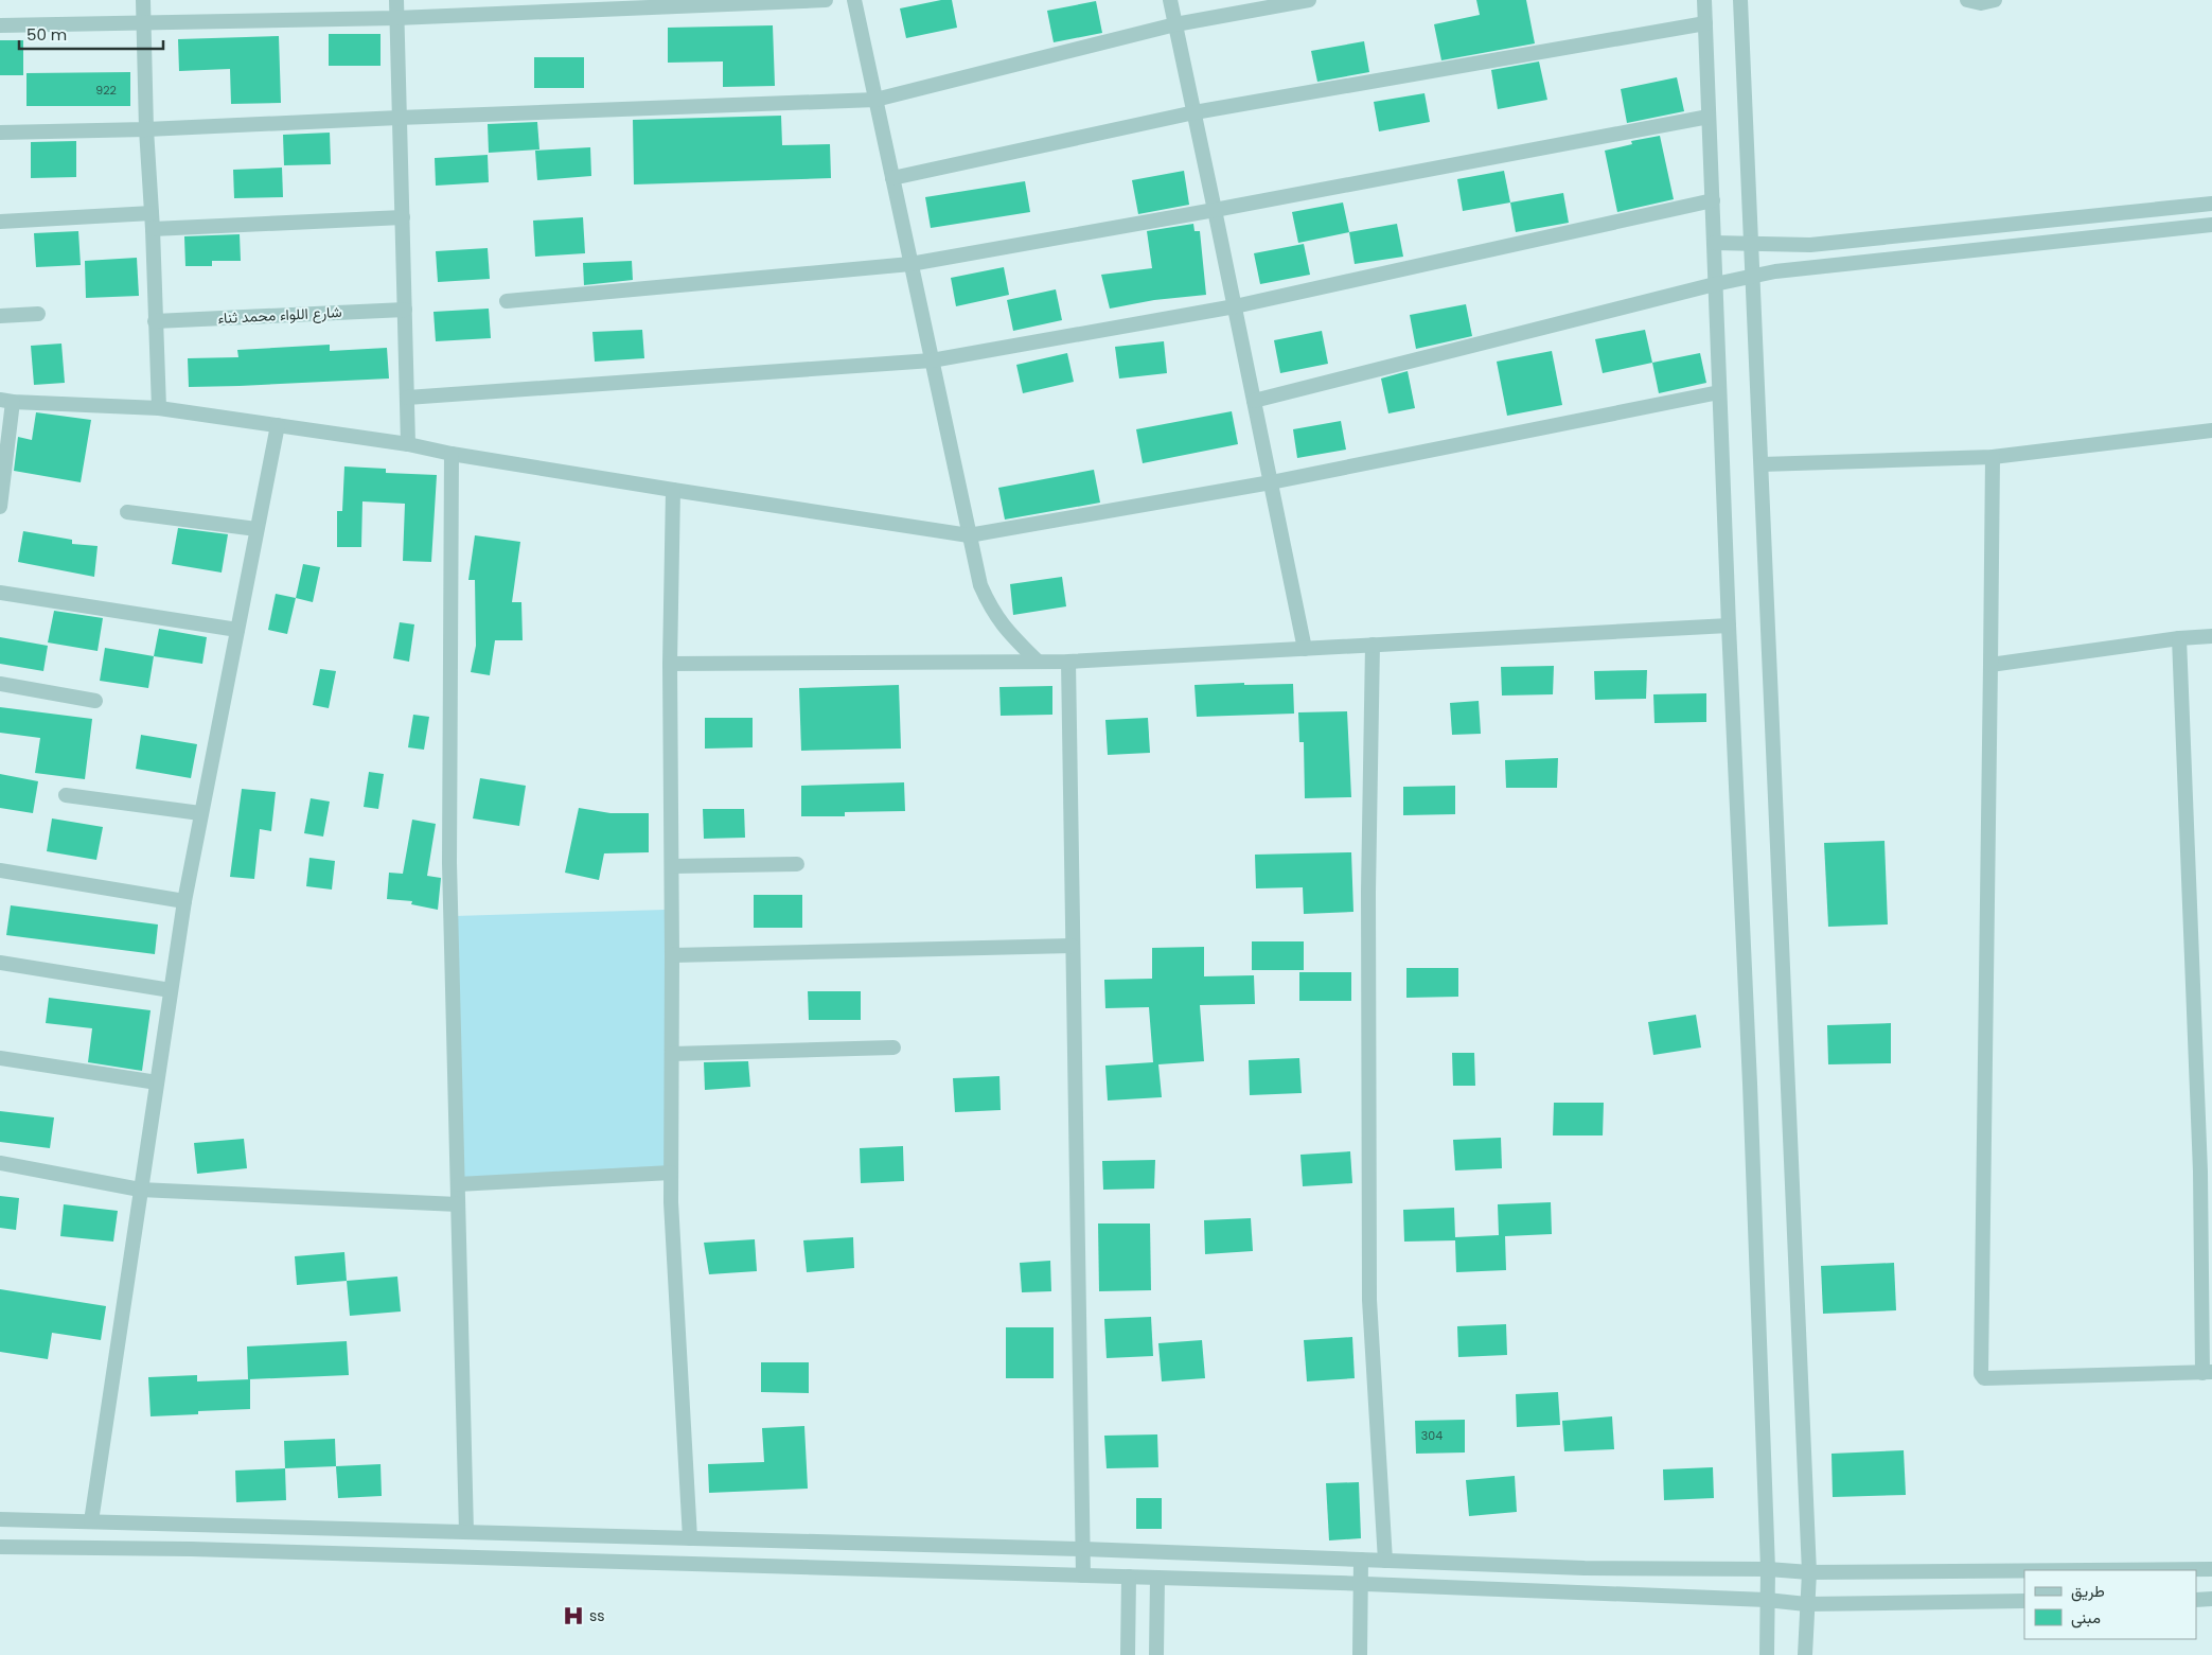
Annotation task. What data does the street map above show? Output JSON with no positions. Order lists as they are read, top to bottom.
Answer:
{
  "streets": {
    "street": ["شارع اللواء محمد ثناء"]
  },
  "places": {
    "hospital": ["ss"]
  },
  "house_numbers": ["922", "304"],
  "legend": ["طريق", "مبنى"],
  "scale_bar": "50 m"
}
